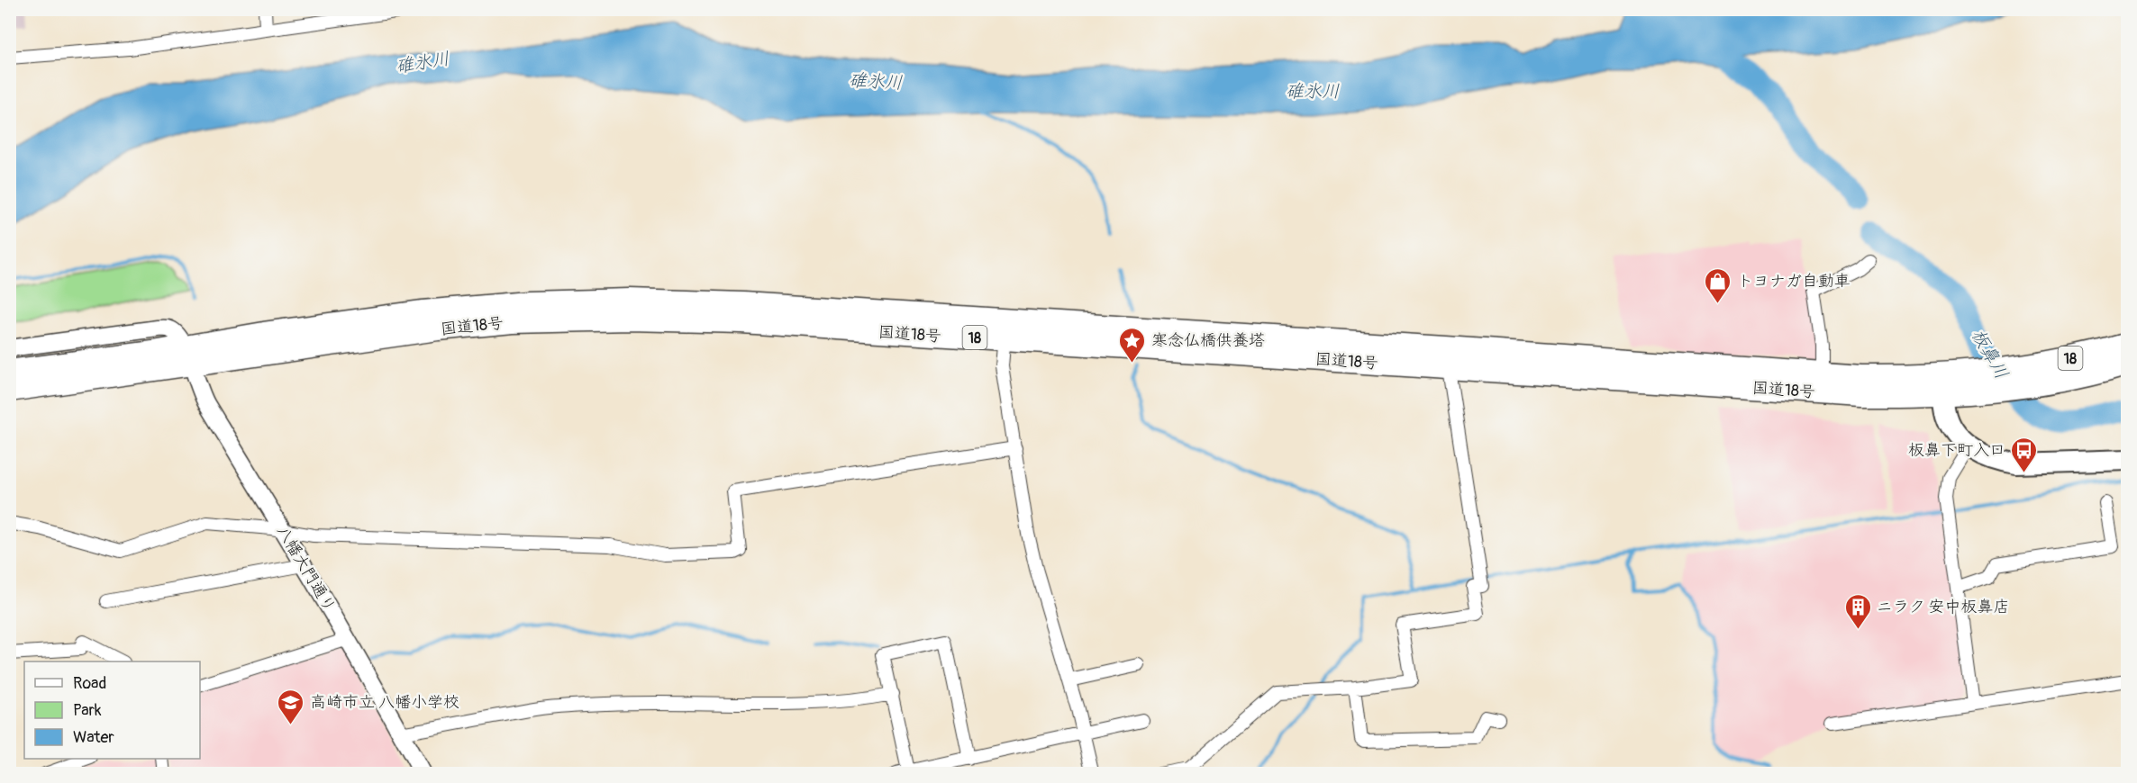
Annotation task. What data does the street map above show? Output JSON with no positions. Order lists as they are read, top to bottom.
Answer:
{
  "streets": {
    "highway": ["国道18号", "18"],
    "street": ["八幡大門通り"]
  },
  "crossings": [
    ["国道18号", "18"],
    ["国道18号", "八幡大門通り"]
  ],
  "water": ["碓氷川", "板鼻川"],
  "places": {
    "shop": ["トヨナガ自動車"],
    "place": ["寒念仏橋供養塔"],
    "bus stop": ["板鼻下町入口"],
    "building": ["ニラク 安中板鼻店"],
    "school or university": ["高崎市立 八幡小学校"]
  },
  "legend": ["Road", "Park", "Water"]
}
